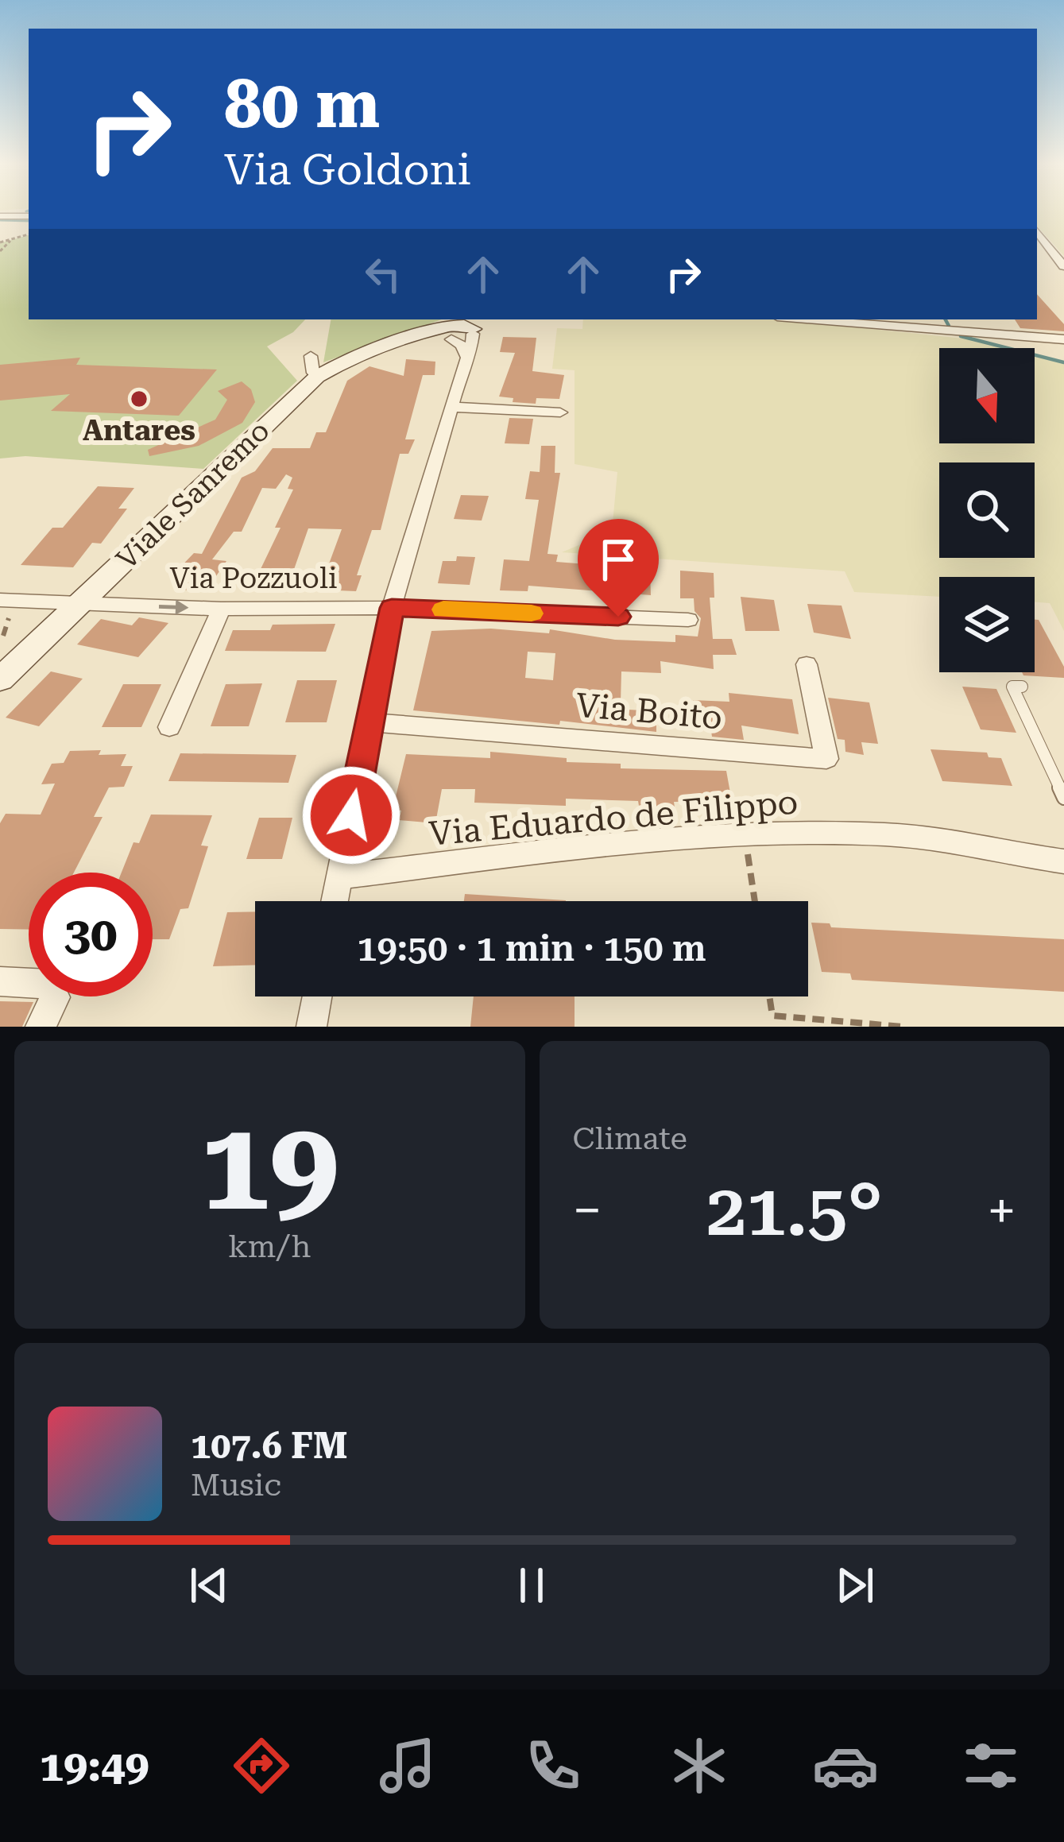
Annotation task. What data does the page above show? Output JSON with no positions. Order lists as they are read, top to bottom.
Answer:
{
  "streets": {
    "street": [
      "Viale Sanremo",
      "Via Pozzuoli",
      "Via Boito",
      "Via Eduardo de Filippo"
    ]
  },
  "crossings": [
    ["Viale Sanremo", "Via Pozzuoli"]
  ],
  "places": ["Antares"],
  "north": "bottom",
  "page": {
    "turn": ["80 m", "Via Goldoni"],
    "limit": "30",
    "trip": "19:50 · 1 min · 150 m",
    "tile": [
      ["19", "km/h"],
      "Climate"
    ],
    "heat": ["−", "21.5°", "+"],
    "song": ["107.6 FM", "Music"],
    "tabs": "19:49"
  }
}
